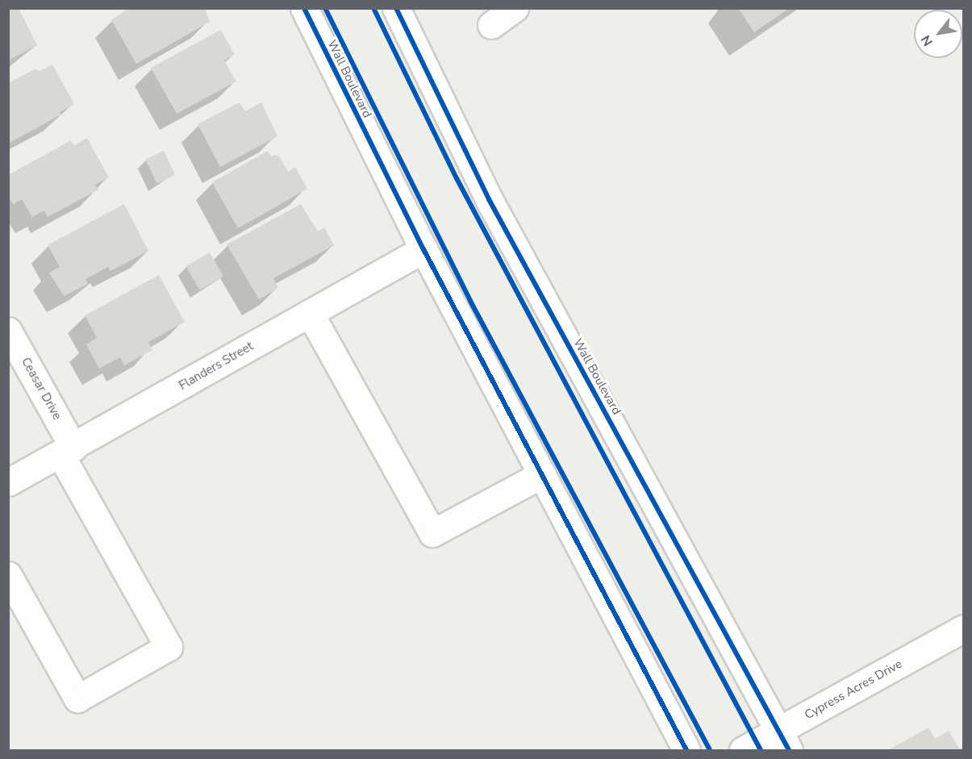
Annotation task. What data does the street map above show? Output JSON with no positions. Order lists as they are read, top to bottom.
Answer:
{
  "streets": {
    "street": [
      "Wall Boulevard",
      "Flanders Street",
      "Ceasar Drive",
      "Cypress Acres Drive"
    ]
  },
  "crossings": [
    ["Wall Boulevard", "Flanders Street"],
    ["Wall Boulevard", "Cypress Acres Drive"],
    ["Flanders Street", "Ceasar Drive"]
  ],
  "north": "bottom left"
}
